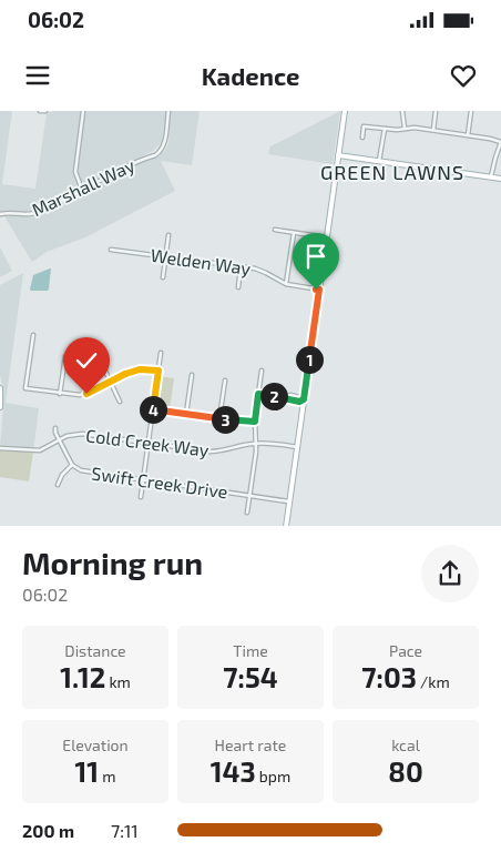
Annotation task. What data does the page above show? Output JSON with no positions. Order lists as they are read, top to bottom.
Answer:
{
  "streets": {
    "street": [
      "Marshall Way",
      "Welden Way",
      "Cold Creek Way",
      "Swift Creek Drive"
    ]
  },
  "crossings": [
    ["Cold Creek Way", "Swift Creek Drive"]
  ],
  "districts": ["GREEN LAWNS"],
  "page": {
    "status": "06:02",
    "header": "Kadence",
    "pins": [
      "1",
      "2",
      "4",
      "3"
    ],
    "heading": ["Morning run", "06:02"],
    "stats": [
      ["Distance", "1.12 km"],
      ["Time", "7:54"],
      ["Pace", "7:03 /km"],
      ["Elevation", "11 m"],
      ["Heart rate", "143 bpm"],
      ["kcal", "80"]
    ],
    "list": [
      {
        "name": "200 m",
        "note": "7:11"
      }
    ]
  }
}
